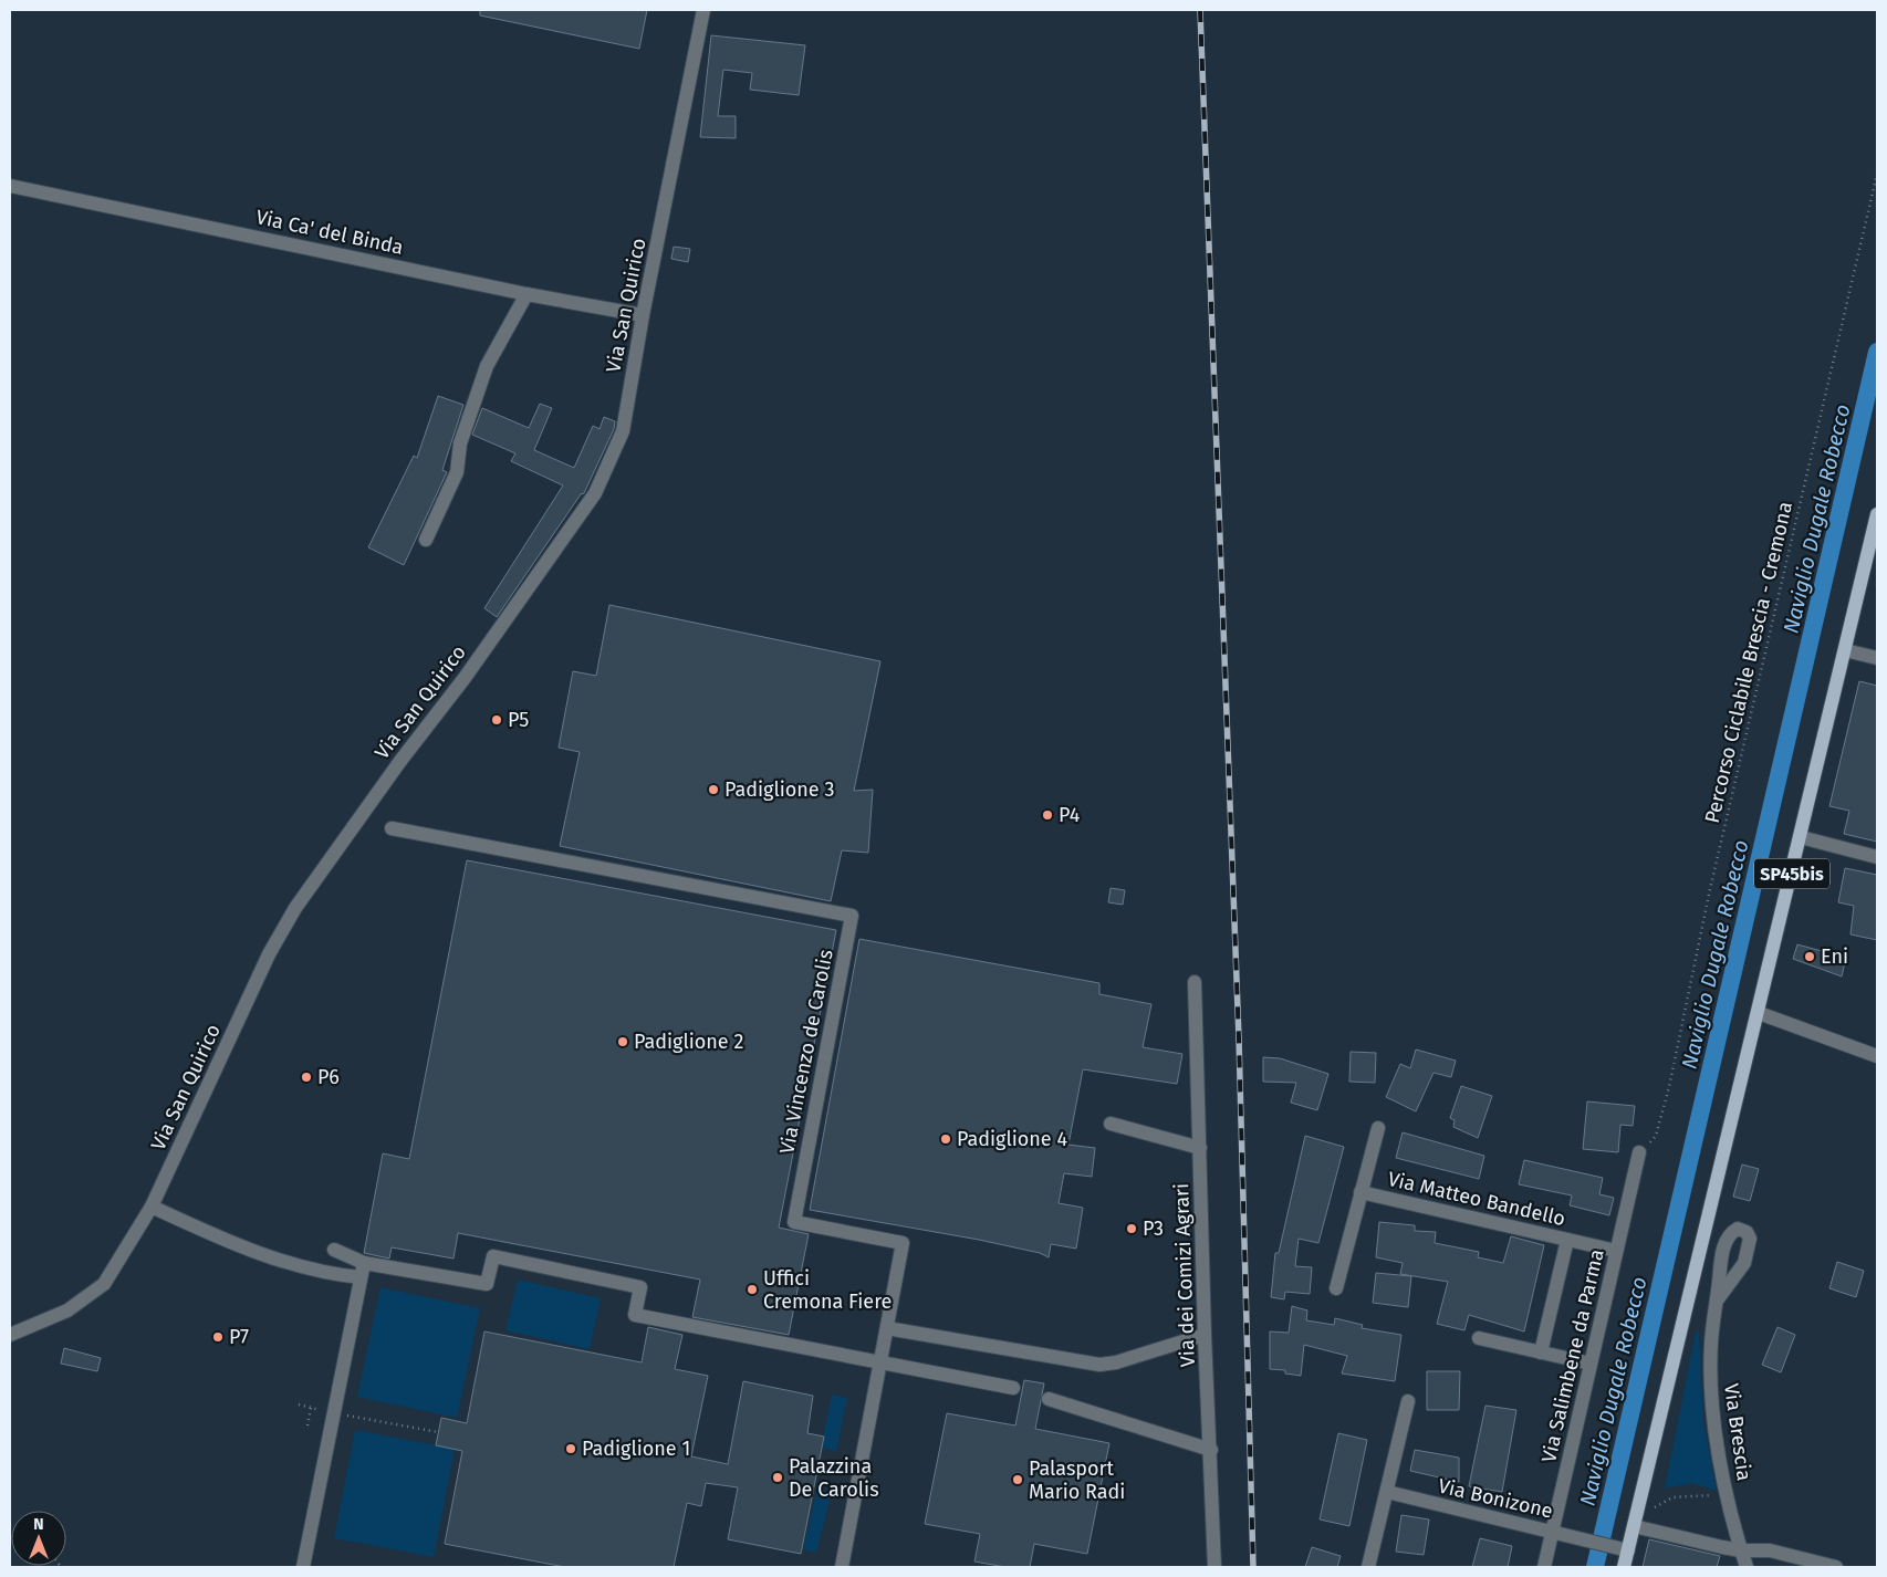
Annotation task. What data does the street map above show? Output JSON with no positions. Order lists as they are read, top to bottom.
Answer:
{
  "streets": {
    "main road": ["SP45bis"],
    "street": [
      "Via Ca' del Binda",
      "Via San Quirico",
      "Via Vincenzo de Carolis",
      "Via Matteo Bandello",
      "Via dei Comizi Agrari",
      "Via Salimbene da Parma",
      "Via Brescia",
      "Via Bonizone"
    ],
    "path": ["Percorso Ciclabile Brescia - Cremona"]
  },
  "crossings": [
    ["Via Ca' del Binda", "Via San Quirico"],
    ["Percorso Ciclabile Brescia - Cremona", "Via Salimbene da Parma"],
    ["SP45bis", "Via Bonizone"],
    ["Via Matteo Bandello", "Via Salimbene da Parma"],
    ["Via Salimbene da Parma", "Via Bonizone"]
  ],
  "water": ["Naviglio Dugale Robecco"],
  "places": [
    "P5",
    "Padiglione 3",
    "P4",
    "Eni",
    "Padiglione 2",
    "P6",
    "Padiglione 4",
    "P3",
    "Uffici Cremona Fiere",
    "P7",
    "Padiglione 1",
    "Palazzina De Carolis",
    "Palasport Mario Radi"
  ],
  "north": "top"
}
